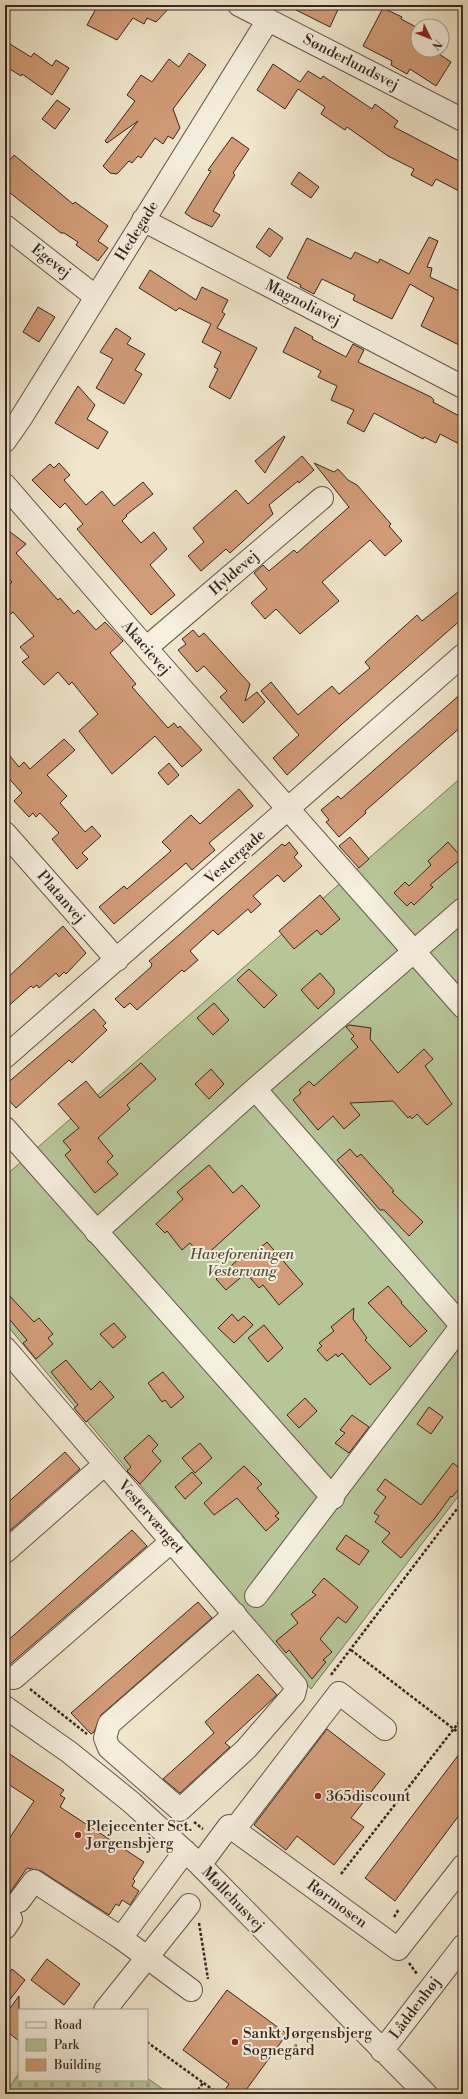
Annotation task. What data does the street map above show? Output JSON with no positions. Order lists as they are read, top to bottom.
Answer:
{
  "streets": {
    "street": [
      "Sønderlundsvej",
      "Hedegade",
      "Egevej",
      "Magnoliavej",
      "Hyldevej",
      "Akacievej",
      "Vestergade",
      "Platanvej",
      "Vestervænget",
      "Møllehusvej",
      "Rørmosen",
      "Låddenhøj"
    ]
  },
  "crossings": [
    ["Sønderlundsvej", "Hedegade"],
    ["Hedegade", "Egevej"],
    ["Hedegade", "Magnoliavej"],
    ["Hyldevej", "Akacievej"],
    ["Akacievej", "Vestergade"],
    ["Vestergade", "Platanvej"],
    ["Møllehusvej", "Låddenhøj"]
  ],
  "parks": ["Haveforeningen Vestervang"],
  "places": ["365discount", "Plejecenter Sct. Jørgensbjerg", "Sankt Jørgensbjerg Sognegård"],
  "legend": ["Road", "Park", "Building"],
  "north": "bottom right"
}
